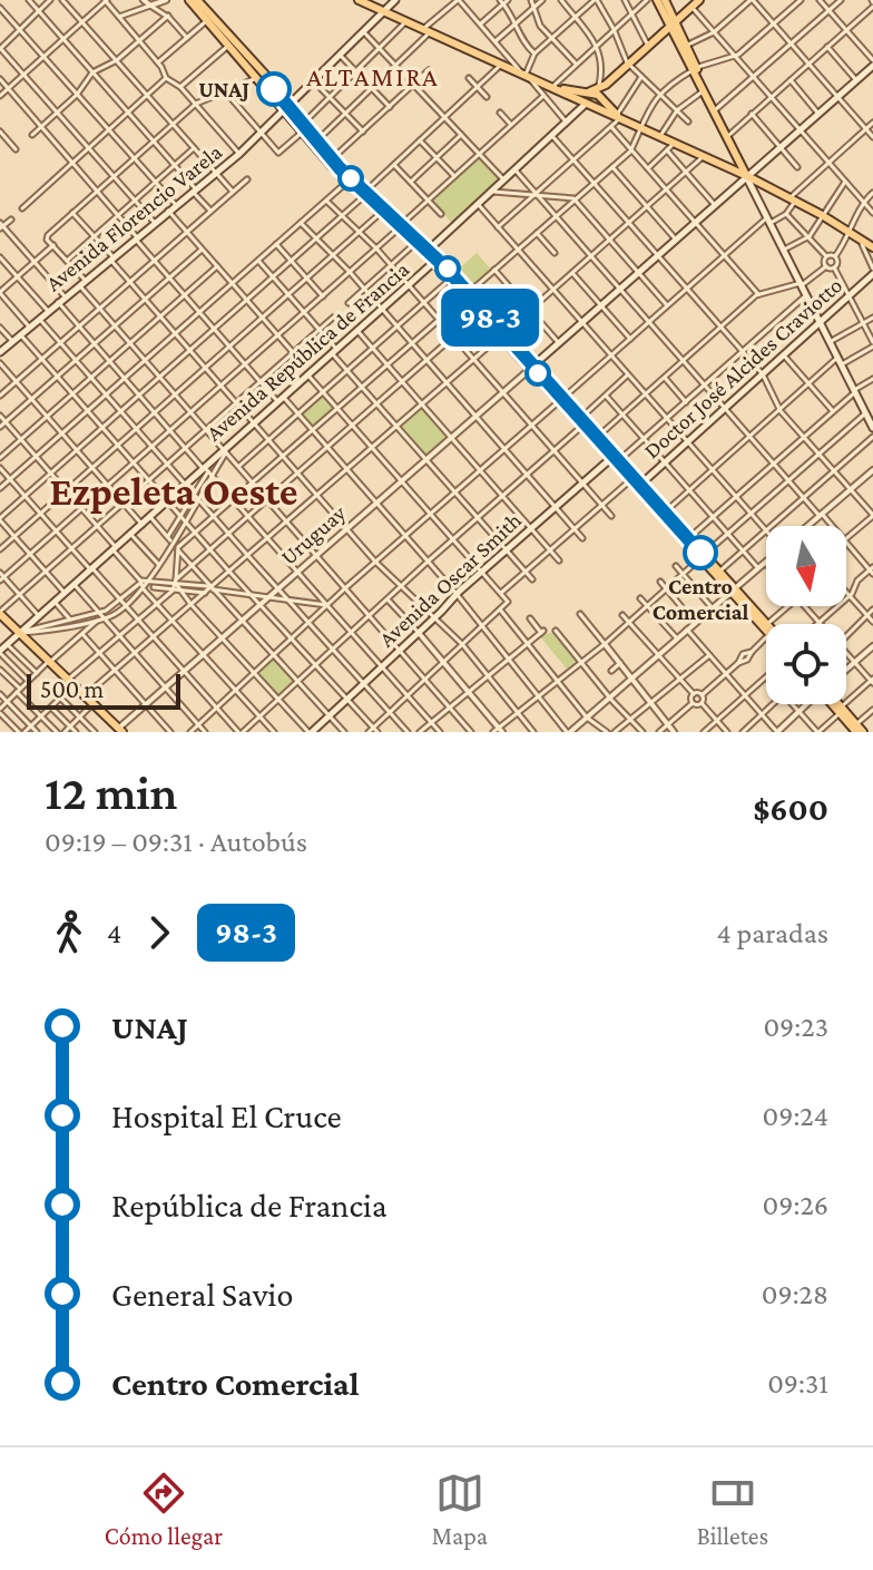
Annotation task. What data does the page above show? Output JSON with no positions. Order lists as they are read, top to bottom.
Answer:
{
  "streets": {
    "main road": [
      "Avenida Florencio Varela",
      "Avenida República de Francia",
      "Doctor José Alcides Craviotto",
      "Avenida Oscar Smith"
    ],
    "street": ["Uruguay"]
  },
  "districts": ["ALTAMIRA", "Ezpeleta Oeste"],
  "places": ["UNAJ", "Centro Comercial"],
  "lines": ["bus line 98-3"],
  "scale_bar": "500 m",
  "north": "bottom",
  "page": {
    "on_map": "98-3",
    "scale": "500 m",
    "heading": ["12 min", "09:19 – 09:31 · Autobús", "$600"],
    "legs": ["4", "98-3", "4 paradas"],
    "list": [
      {
        "name": "UNAJ",
        "value": "09:23"
      },
      {
        "name": "Hospital El Cruce",
        "value": "09:24"
      },
      {
        "name": "República de Francia",
        "value": "09:26"
      },
      {
        "name": "General Savio",
        "value": "09:28"
      },
      {
        "name": "Centro Comercial",
        "value": "09:31"
      }
    ],
    "tabs": ["Cómo llegar", "Mapa", "Billetes"]
  }
}
